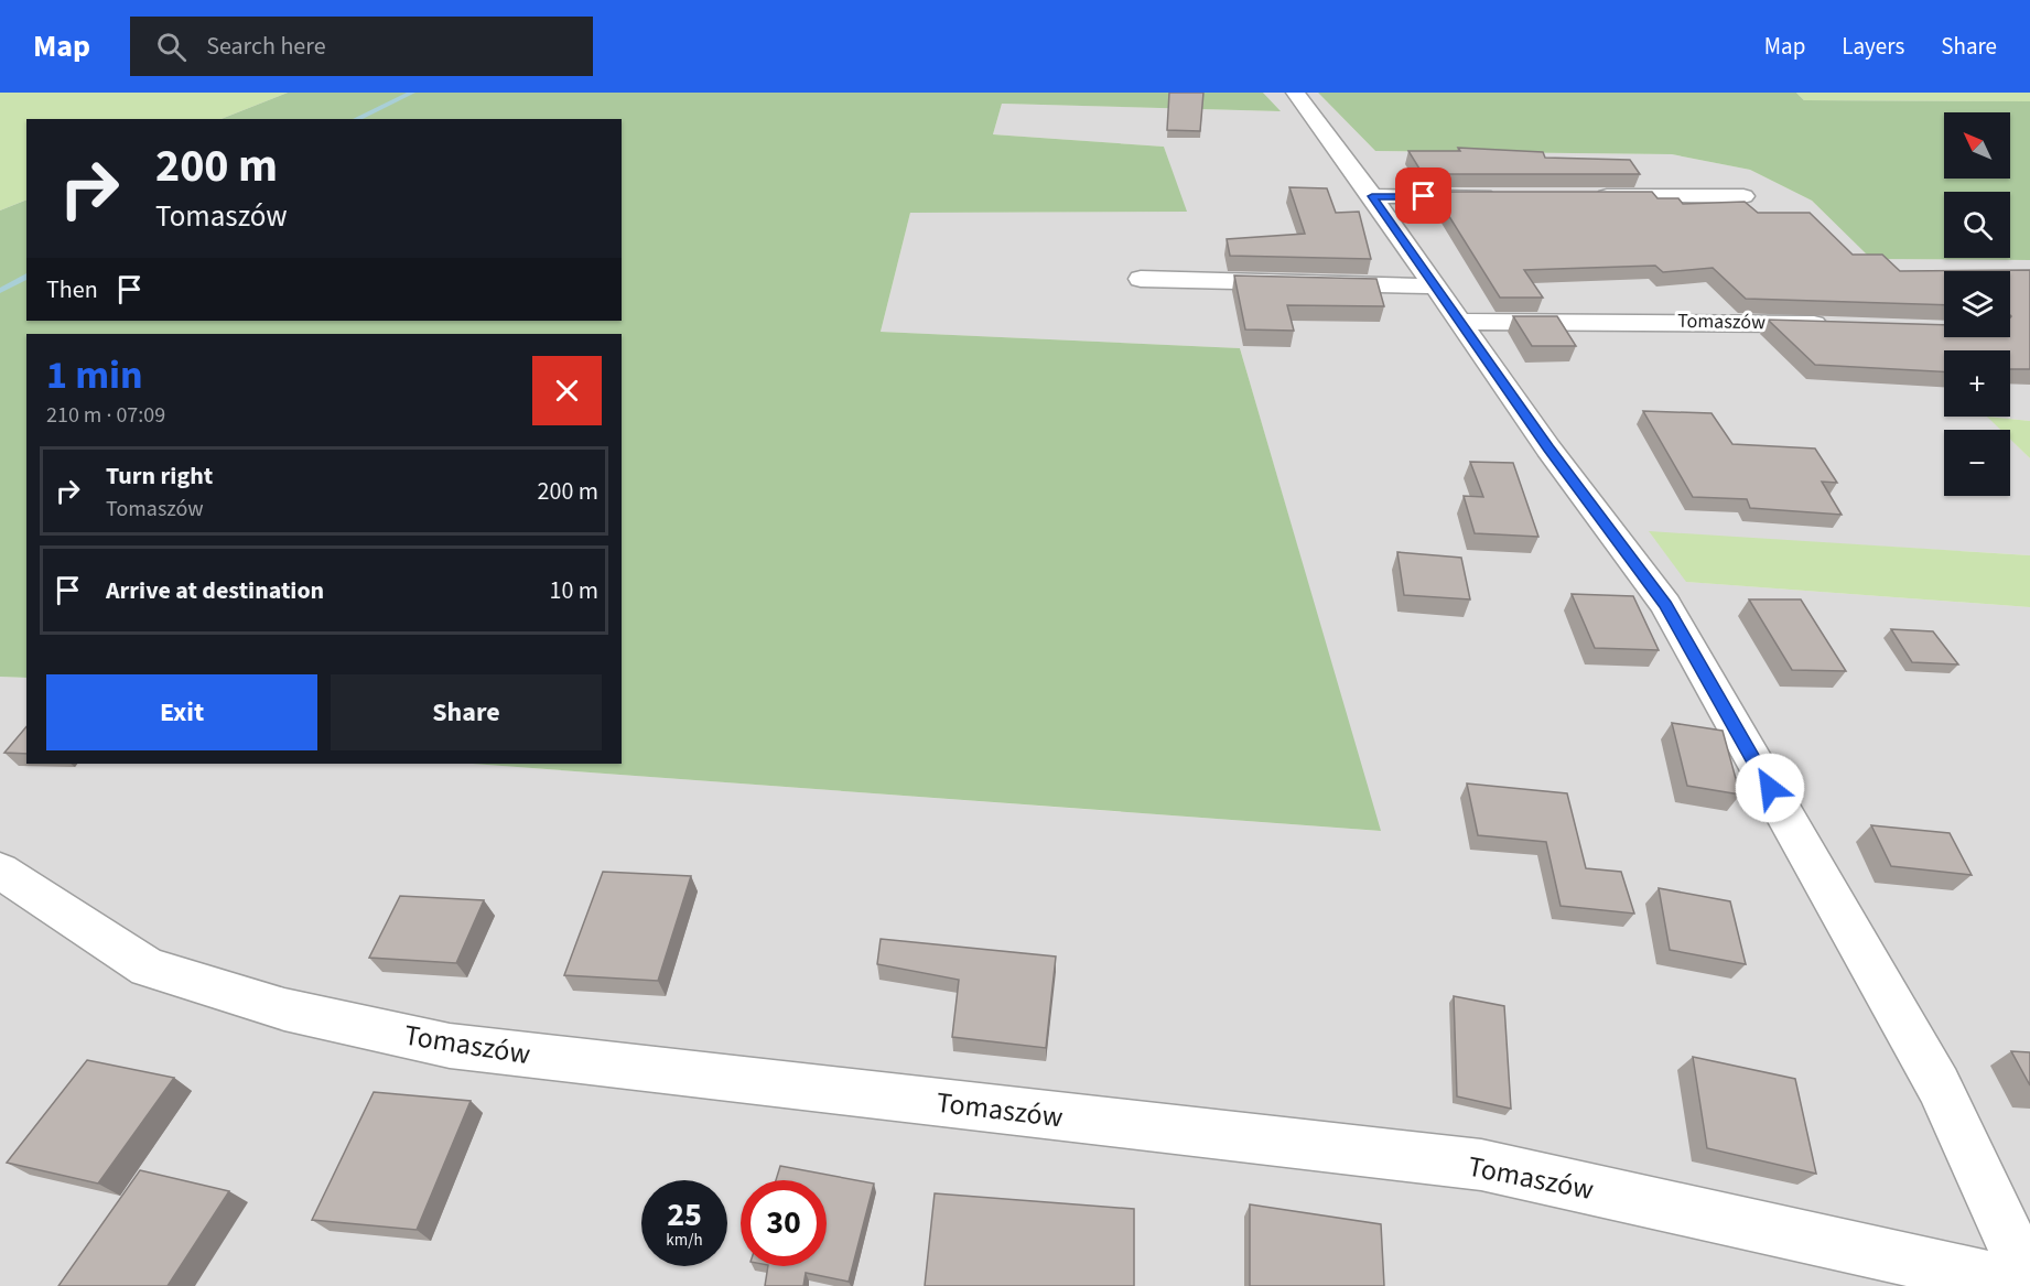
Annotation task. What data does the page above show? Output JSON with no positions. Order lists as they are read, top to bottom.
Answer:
{
  "streets": {
    "street": ["Tomaszów"]
  },
  "north": "top left",
  "page": {
    "header": "Map",
    "search": "Search here",
    "nav": ["Map", "Layers", "Share"],
    "map_buttons": ["+", "−"],
    "turn": ["200 m", "Tomaszów"],
    "then": "Then",
    "heading": ["1 min", "210 m · 07:09"],
    "list": [
      {
        "name": "Turn right",
        "note": "Tomaszów",
        "value": "200 m"
      },
      {
        "name": "Arrive at destination",
        "value": "10 m"
      }
    ],
    "buttons": ["Exit", "Share"],
    "speed": "25 km/h",
    "limit": "30"
  }
}
